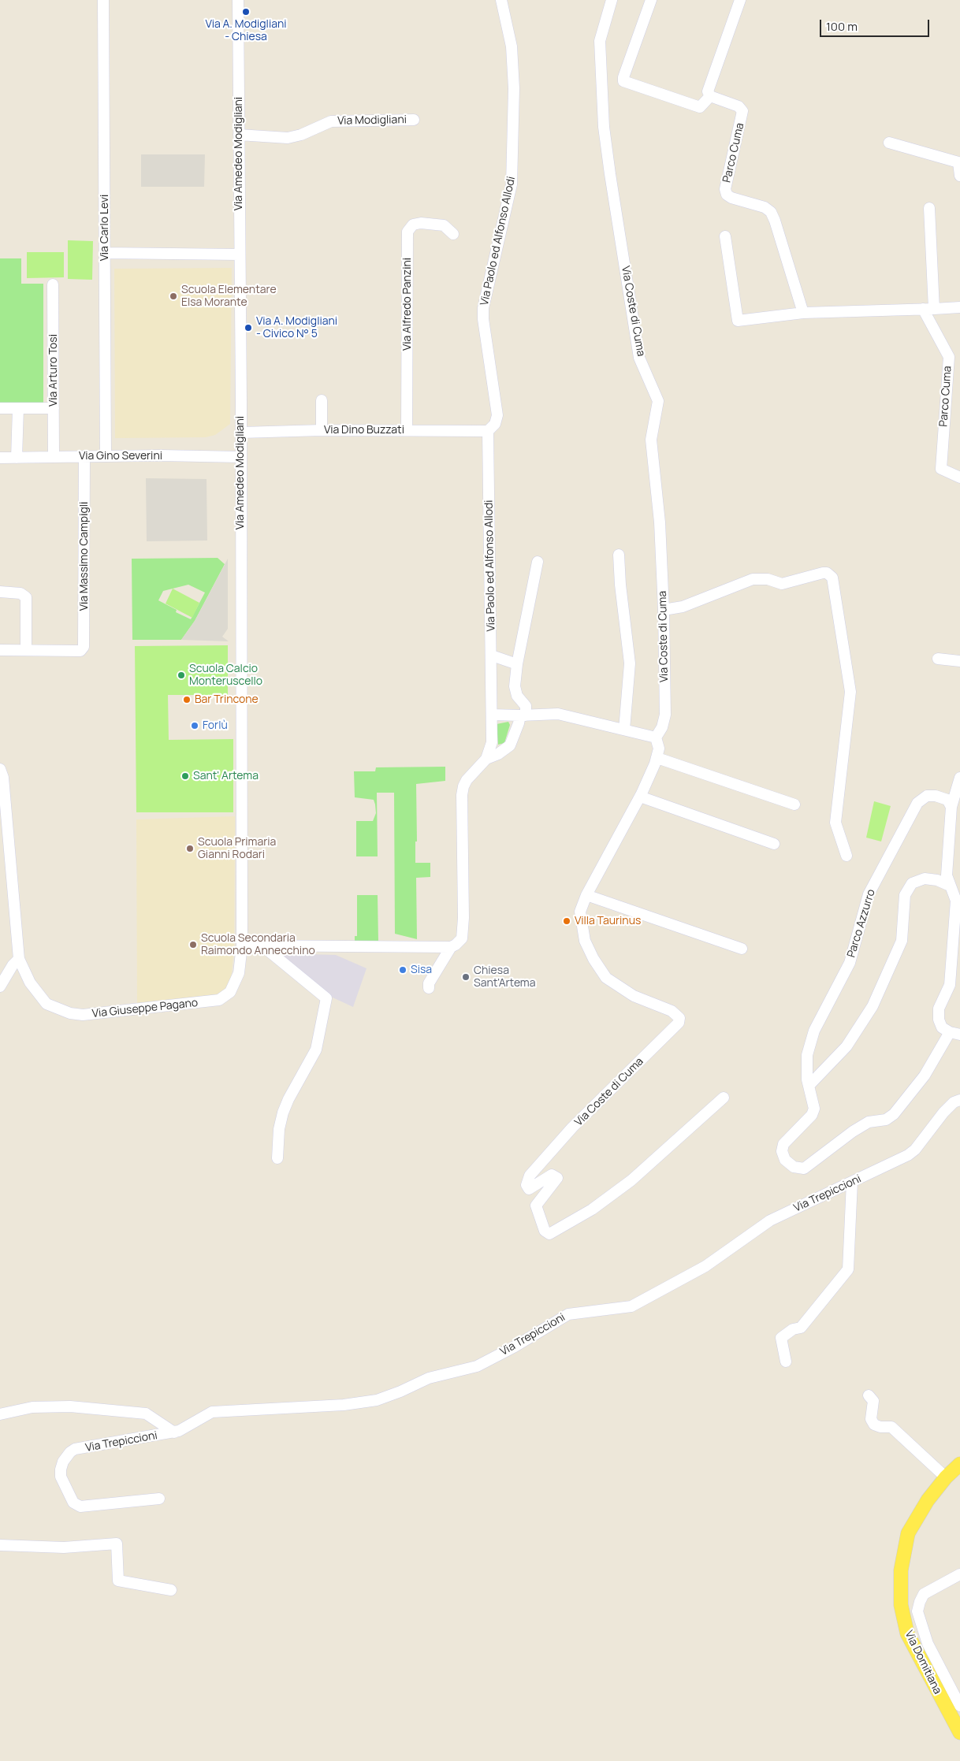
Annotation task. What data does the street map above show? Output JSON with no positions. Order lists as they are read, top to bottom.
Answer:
{
  "streets": {
    "main road": ["Via Domitiana"],
    "street": [
      "Via Modigliani",
      "Parco Cuma",
      "Via Amedeo Modigliani",
      "Via Carlo Levi",
      "Via Paolo ed Alfonso Allodi",
      "Via Alfredo Panzini",
      "Via Coste di Cuma",
      "Via Arturo Tosi",
      "Via Dino Buzzati",
      "Via Gino Severini",
      "Via Massimo Campigli",
      "Parco Azzurro",
      "Via Giuseppe Pagano",
      "Via Trepiccioni"
    ]
  },
  "crossings": [
    ["Via Modigliani", "Via Amedeo Modigliani"],
    ["Via Amedeo Modigliani", "Via Dino Buzzati"],
    ["Via Amedeo Modigliani", "Via Gino Severini"],
    ["Via Amedeo Modigliani", "Via Giuseppe Pagano"],
    ["Via Carlo Levi", "Via Gino Severini"],
    ["Via Paolo ed Alfonso Allodi", "Via Dino Buzzati"],
    ["Via Alfredo Panzini", "Via Dino Buzzati"],
    ["Via Arturo Tosi", "Via Gino Severini"],
    ["Via Gino Severini", "Via Massimo Campigli"]
  ],
  "places": [
    "Via A. Modigliani - Chiesa",
    "Scuola Elementare Elsa Morante",
    "Via A. Modigliani - Civico N° 5",
    "Scuola Calcio Monteruscello",
    "Bar Trincone",
    "Forlù",
    "Sant' Artema",
    "Scuola Primaria Gianni Rodari",
    "Villa Taurinus",
    "Scuola Secondaria Raimondo Annecchino",
    "Sisa",
    "Chiesa Sant'Artema"
  ],
  "scale_bar": "100 m"
}
